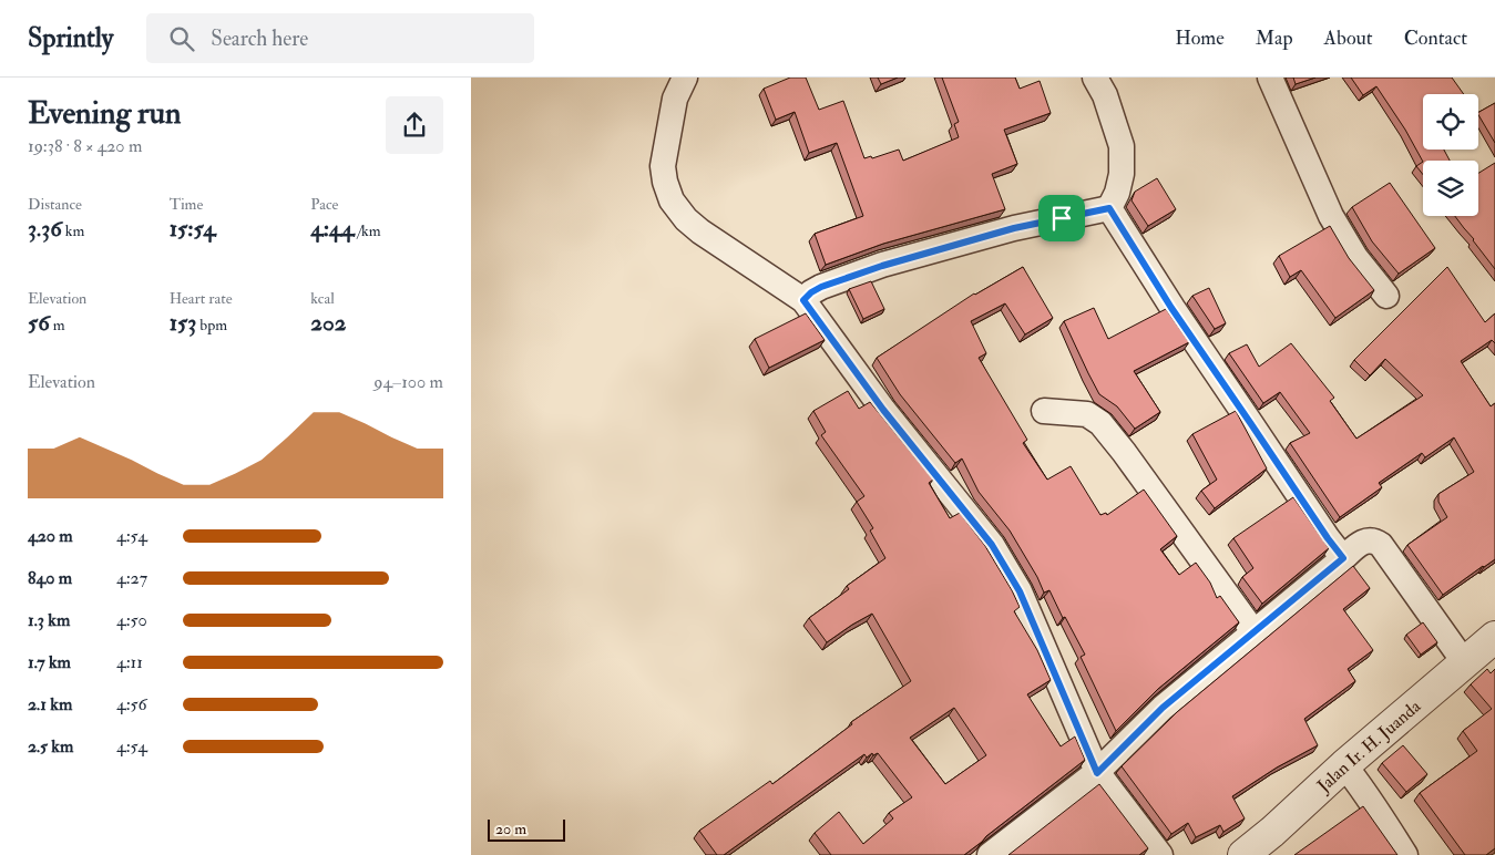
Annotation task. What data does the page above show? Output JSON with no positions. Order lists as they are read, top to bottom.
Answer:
{
  "streets": {
    "street": ["Jalan Ir. H. Juanda"]
  },
  "scale_bar": "20 m",
  "page": {
    "header": "Sprintly",
    "search": "Search here",
    "nav": [
      "Home",
      "Map",
      "About",
      "Contact"
    ],
    "heading": ["Evening run", "19:38 · 8 × 420 m"],
    "stats": [
      ["Distance", "3.36 km"],
      ["Time", "15:54"],
      ["Pace", "4:44 /km"],
      ["Elevation", "56 m"],
      ["Heart rate", "153 bpm"],
      ["kcal", "202"]
    ],
    "chart": ["Elevation", "94–100 m"],
    "list": [
      {
        "name": "420 m",
        "note": "4:54"
      },
      {
        "name": "840 m",
        "note": "4:27"
      },
      {
        "name": "1.3 km",
        "note": "4:50"
      },
      {
        "name": "1.7 km",
        "note": "4:11"
      },
      {
        "name": "2.1 km",
        "note": "4:56"
      },
      {
        "name": "2.5 km",
        "note": "4:54"
      }
    ],
    "scale": "20 m"
  }
}
